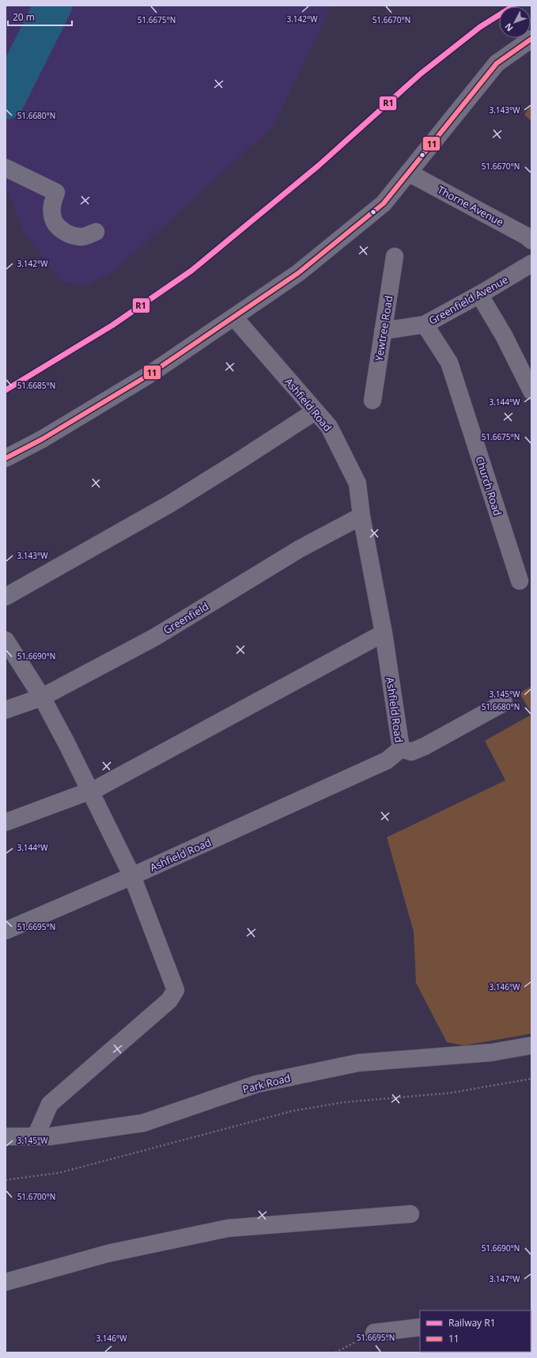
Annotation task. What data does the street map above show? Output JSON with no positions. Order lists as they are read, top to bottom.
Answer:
{
  "streets": {
    "street": [
      "Thorne Avenue",
      "Greenfield Avenue",
      "Yewtree Road",
      "Ashfield Road",
      "Church Road",
      "Greenfield",
      "Park Road"
    ]
  },
  "crossings": [
    ["Greenfield Avenue", "Yewtree Road"],
    ["Greenfield Avenue", "Church Road"],
    ["Ashfield Road", "Greenfield"]
  ],
  "lines": ["rail line R1", "transit line 11"],
  "legend": ["Railway R1", "11"],
  "scale_bar": "20 m",
  "north": "bottom left",
  "coordinates": [
    "3.142°W",
    "51.6675°N",
    "51.6670°N",
    "3.143°W",
    "51.6680°N",
    "51.6685°N",
    "3.144°W",
    "51.6690°N",
    "3.145°W",
    "51.6695°N",
    "3.146°W",
    "51.6700°N",
    "3.147°W"
  ]
}
